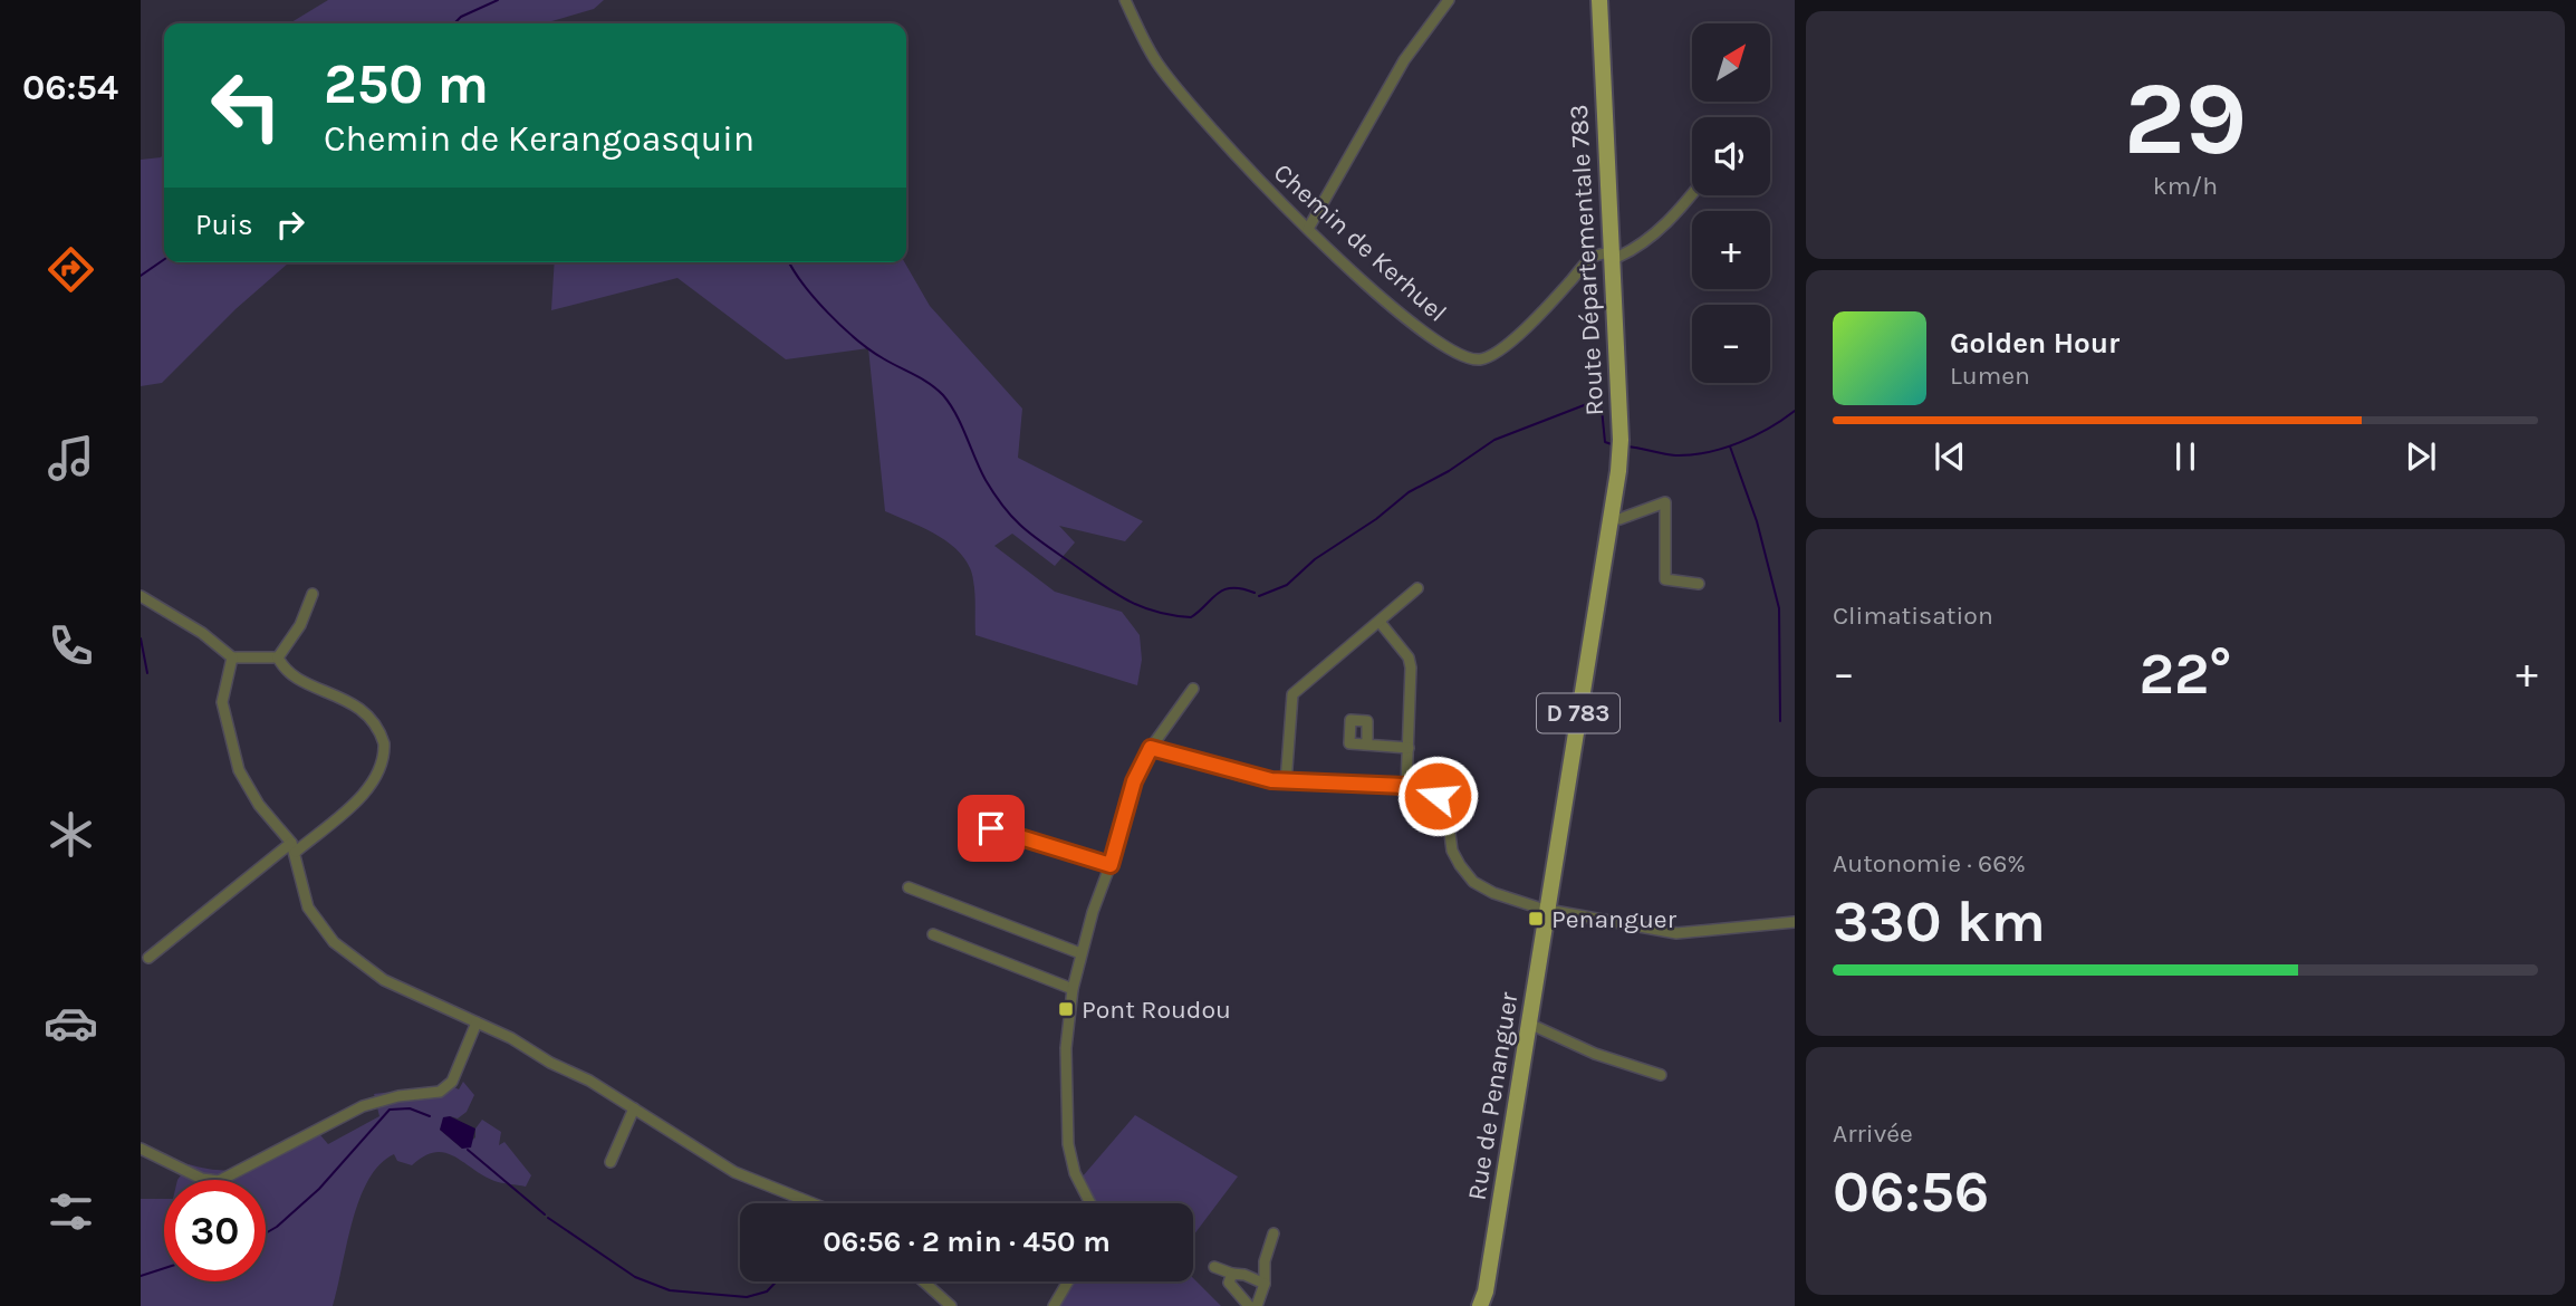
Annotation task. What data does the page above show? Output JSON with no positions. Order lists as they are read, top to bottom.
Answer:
{
  "streets": {
    "main road": ["Route Départementale 783", "D 783", "Rue de Penanguer"],
    "street": ["Chemin de Kerhuel"]
  },
  "crossings": [
    ["Chemin de Kerhuel", "Route Départementale 783"],
    ["Route Départementale 783", "D 783"],
    ["D 783", "Rue de Penanguer"]
  ],
  "places": {
    "transit": ["Penanguer", "Pont Roudou"]
  },
  "north": "top right",
  "page": {
    "tabs": "06:54",
    "tile": [
      ["29", "km/h"],
      "Climatisation",
      ["Autonomie · 66%", "330 km"],
      ["Arrivée", "06:56"]
    ],
    "map_buttons": ["+", "−"],
    "turn": ["250 m", "Chemin de Kerangoasquin"],
    "then": "Puis",
    "song": ["Golden Hour", "Lumen"],
    "heat": ["−", "22°", "+"],
    "limit": "30",
    "trip": "06:56 · 2 min · 450 m"
  }
}
